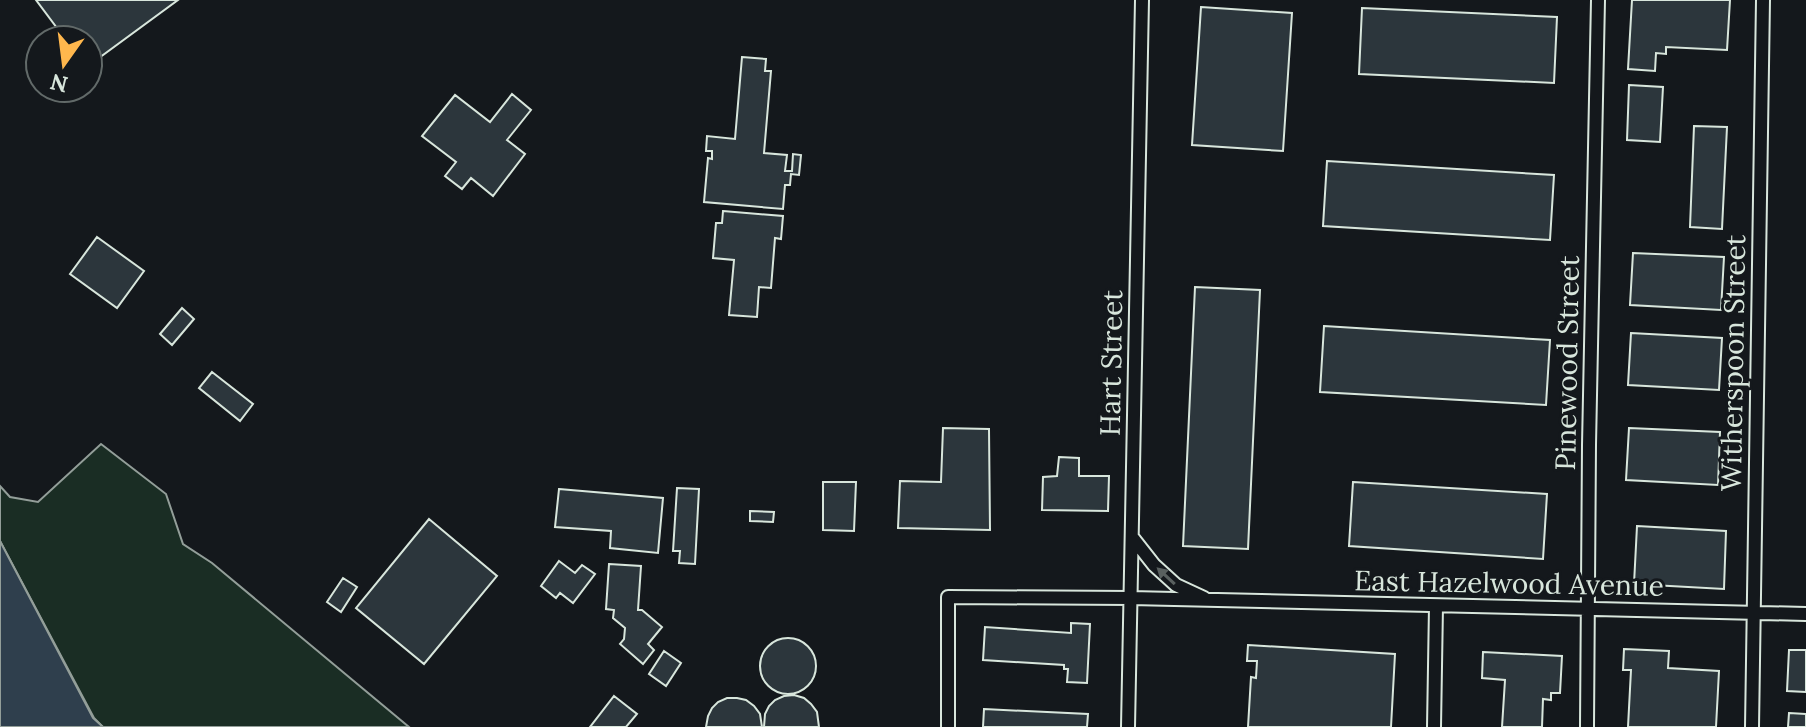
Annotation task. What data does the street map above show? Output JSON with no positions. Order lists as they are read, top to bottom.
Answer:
{
  "streets": {
    "street": [
      "Hart Street",
      "Pinewood Street",
      "Witherspoon Street",
      "East Hazelwood Avenue"
    ]
  },
  "crossings": [
    ["Hart Street", "East Hazelwood Avenue"],
    ["Pinewood Street", "East Hazelwood Avenue"],
    ["Witherspoon Street", "East Hazelwood Avenue"]
  ],
  "north": "bottom"
}
